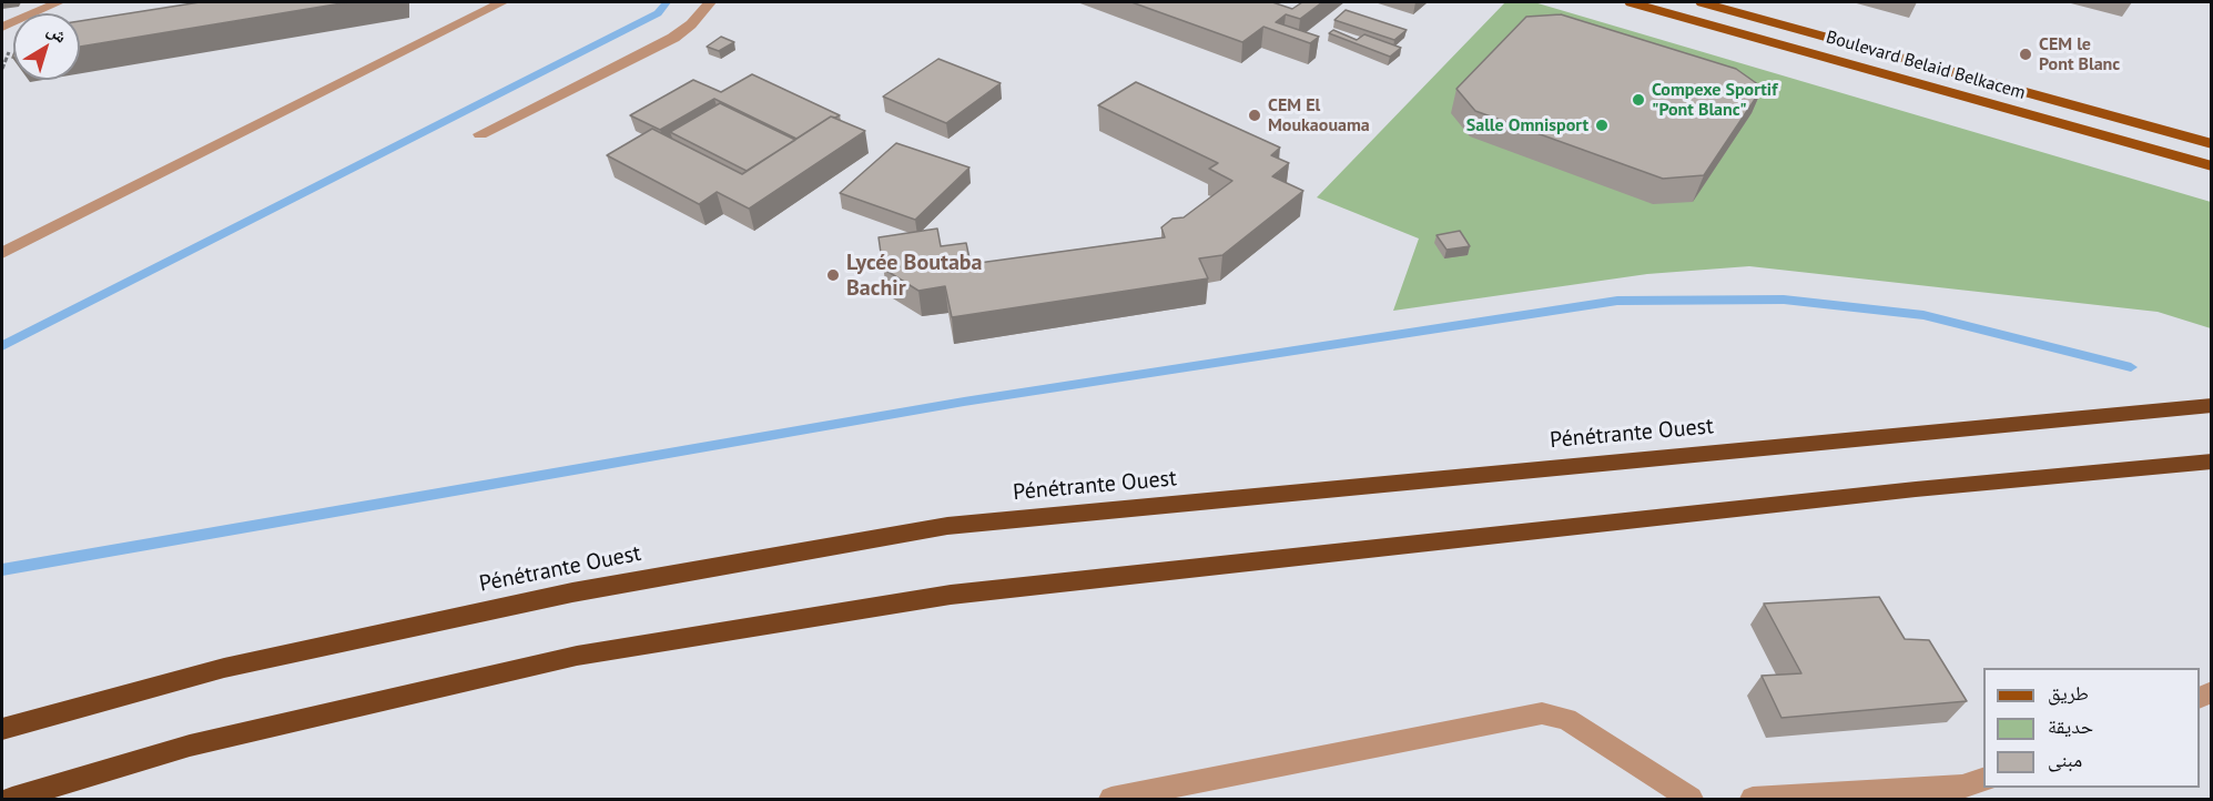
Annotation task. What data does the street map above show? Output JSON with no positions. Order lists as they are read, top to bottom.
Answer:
{
  "streets": {
    "highway": ["Pénétrante Ouest"],
    "main road": ["Boulevard Belaid Belkacem"]
  },
  "places": [
    "CEM le Pont Blanc",
    "Compexe Sportif \"Pont Blanc\"",
    "CEM El Moukaouama",
    "Salle Omnisport",
    "Lycée Boutaba Bachir"
  ],
  "legend": ["طريق", "حديقة", "مبنى"],
  "north": "top right"
}
